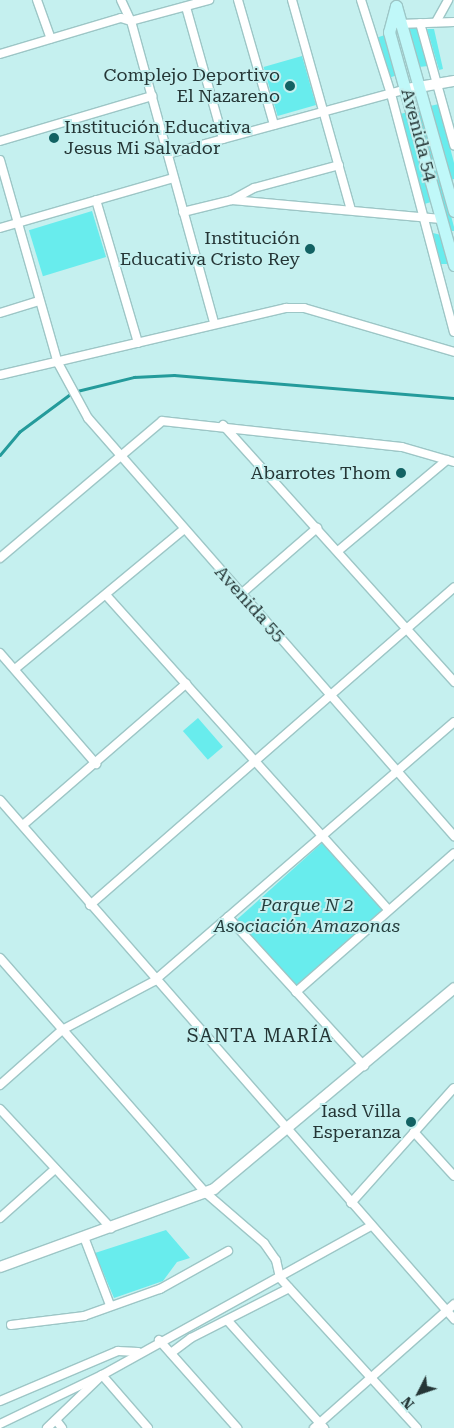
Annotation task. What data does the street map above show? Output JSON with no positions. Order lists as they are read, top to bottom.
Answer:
{
  "streets": {
    "main road": ["Avenida 54"],
    "street": ["Avenida 55"]
  },
  "districts": ["SANTA MARÍA"],
  "parks": ["Parque N 2 Asociación Amazonas"],
  "places": [
    "Complejo Deportivo El Nazareno",
    "Institución Educativa Jesus Mi Salvador",
    "Institución Educativa Cristo Rey",
    "Abarrotes Thom",
    "Iasd Villa Esperanza"
  ],
  "north": "bottom left"
}
